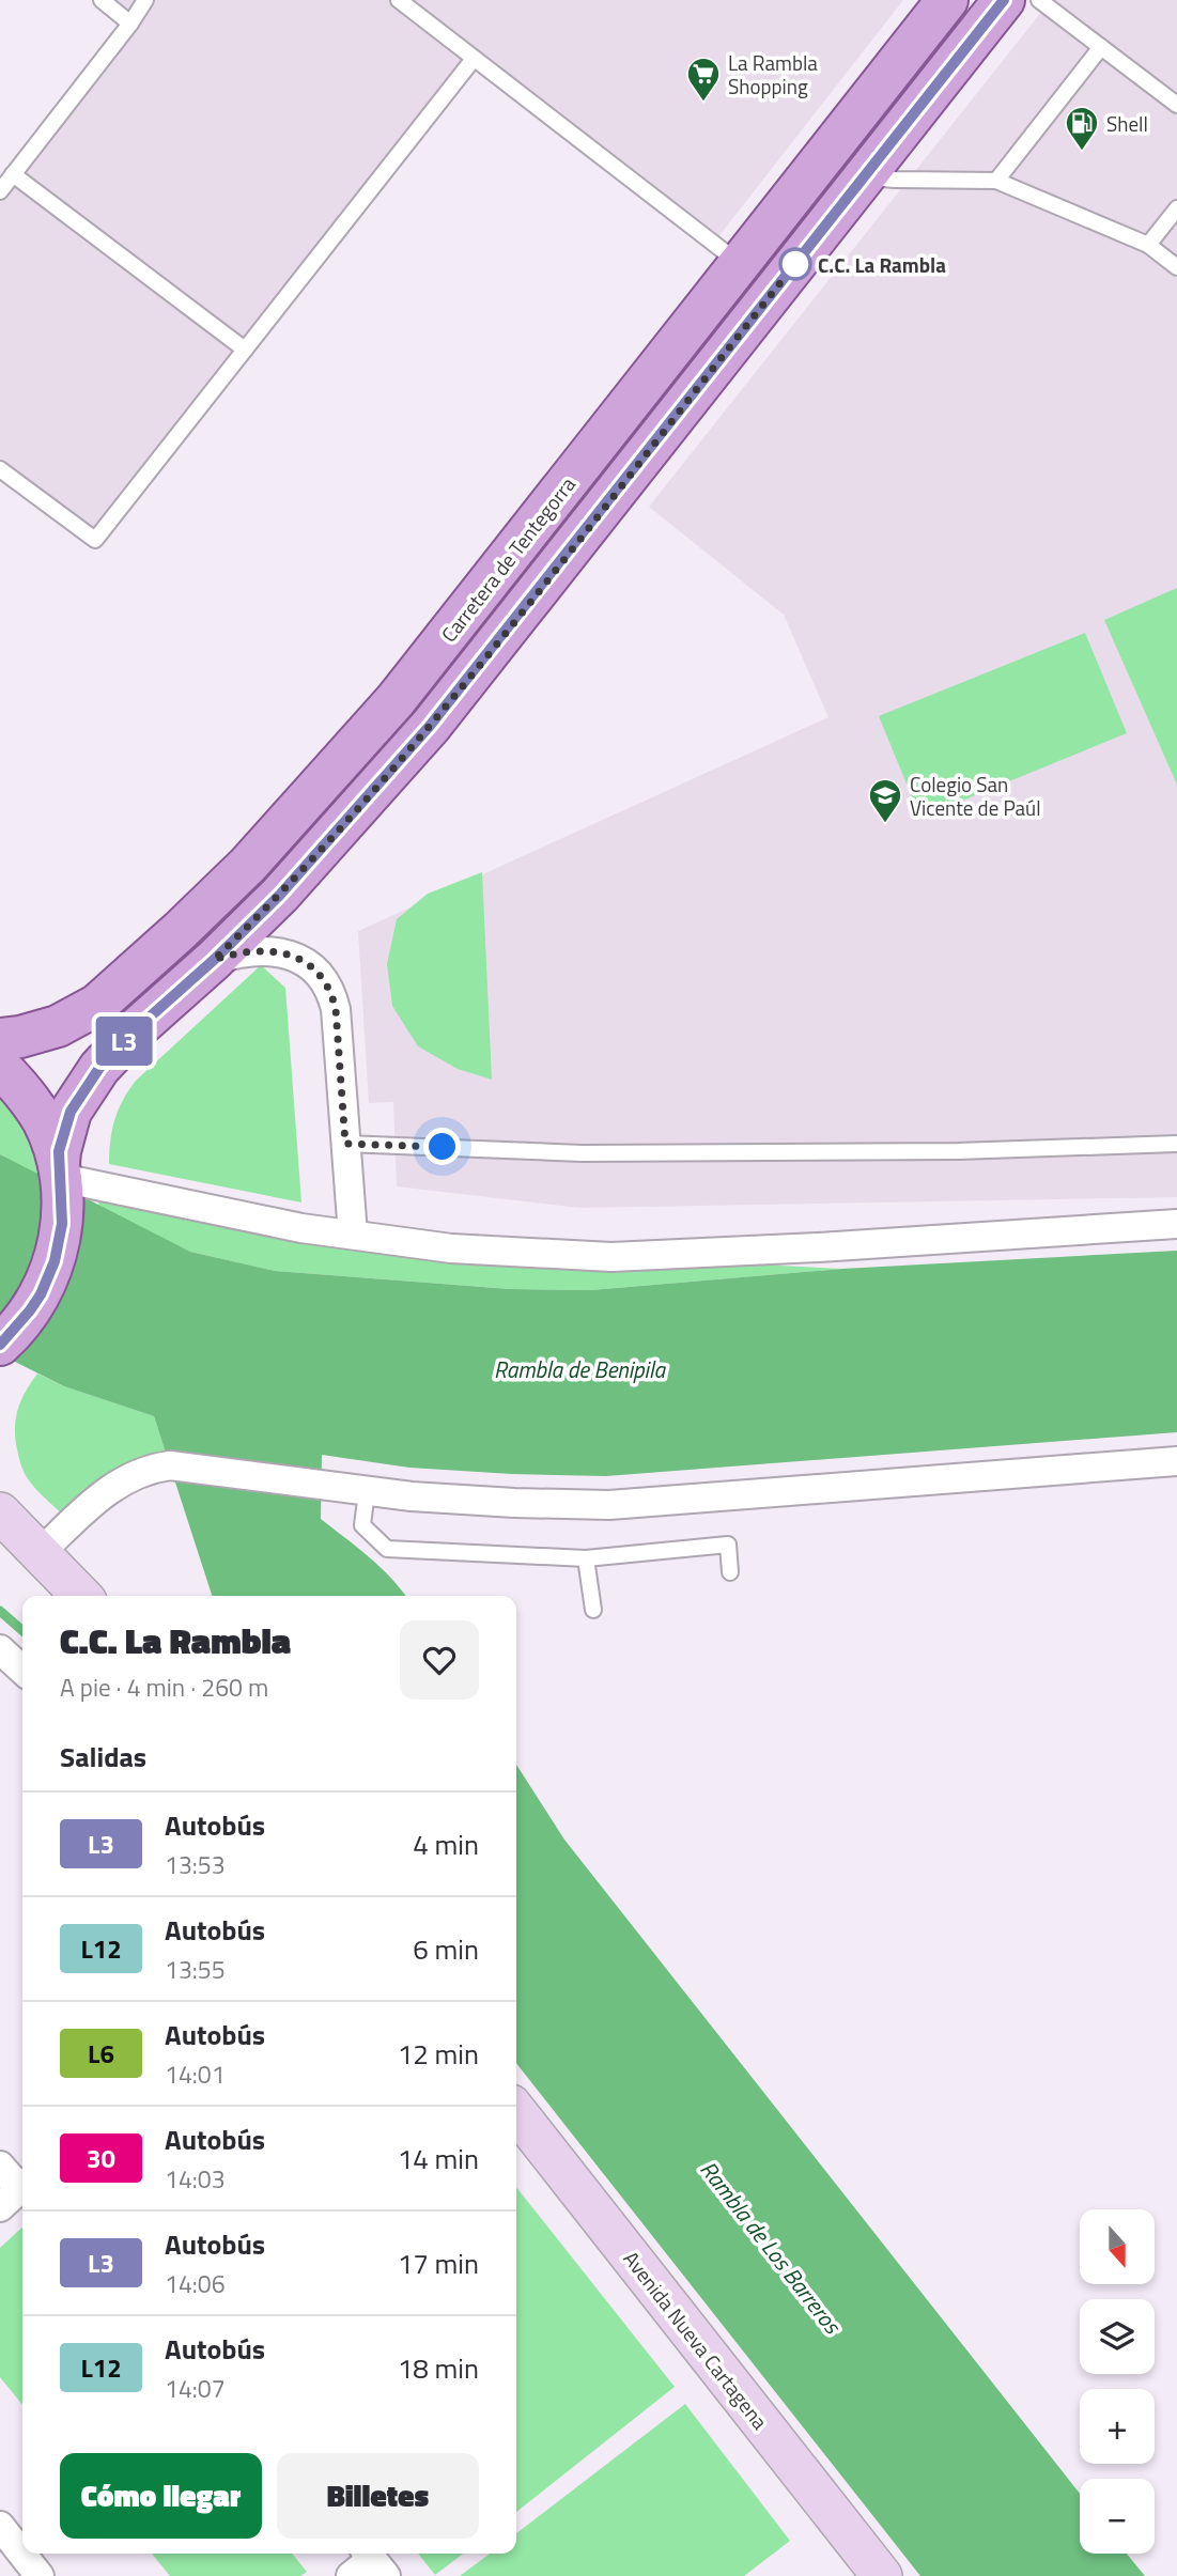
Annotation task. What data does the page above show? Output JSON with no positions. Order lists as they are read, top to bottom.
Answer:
{
  "streets": {
    "main road": ["Carretera de Tentegorra", "Avenida Nueva Cartagena"]
  },
  "water": ["Rambla de Benipila", "Rambla de Los Barreros"],
  "places": {
    "supermarket": ["La Rambla Shopping"],
    "fuel station": ["Shell"],
    "other": ["C.C. La Rambla"],
    "school or university": ["Colegio San Vicente de Paúl"]
  },
  "lines": ["bus line L3"],
  "north": "bottom",
  "page": {
    "on_map": "L3",
    "heading": [
      ["C.C. La Rambla", "A pie · 4 min · 260 m"],
      "Salidas"
    ],
    "list": [
      {
        "mark": "L3",
        "name": "Autobús",
        "note": "13:53",
        "value": "4 min"
      },
      {
        "mark": "L12",
        "name": "Autobús",
        "note": "13:55",
        "value": "6 min"
      },
      {
        "mark": "L6",
        "name": "Autobús",
        "note": "14:01",
        "value": "12 min"
      },
      {
        "mark": "30",
        "name": "Autobús",
        "note": "14:03",
        "value": "14 min"
      },
      {
        "mark": "L3",
        "name": "Autobús",
        "note": "14:06",
        "value": "17 min"
      },
      {
        "mark": "L12",
        "name": "Autobús",
        "note": "14:07",
        "value": "18 min"
      }
    ],
    "map_buttons": ["+", "−"],
    "buttons": ["Cómo llegar", "Billetes"]
  }
}
